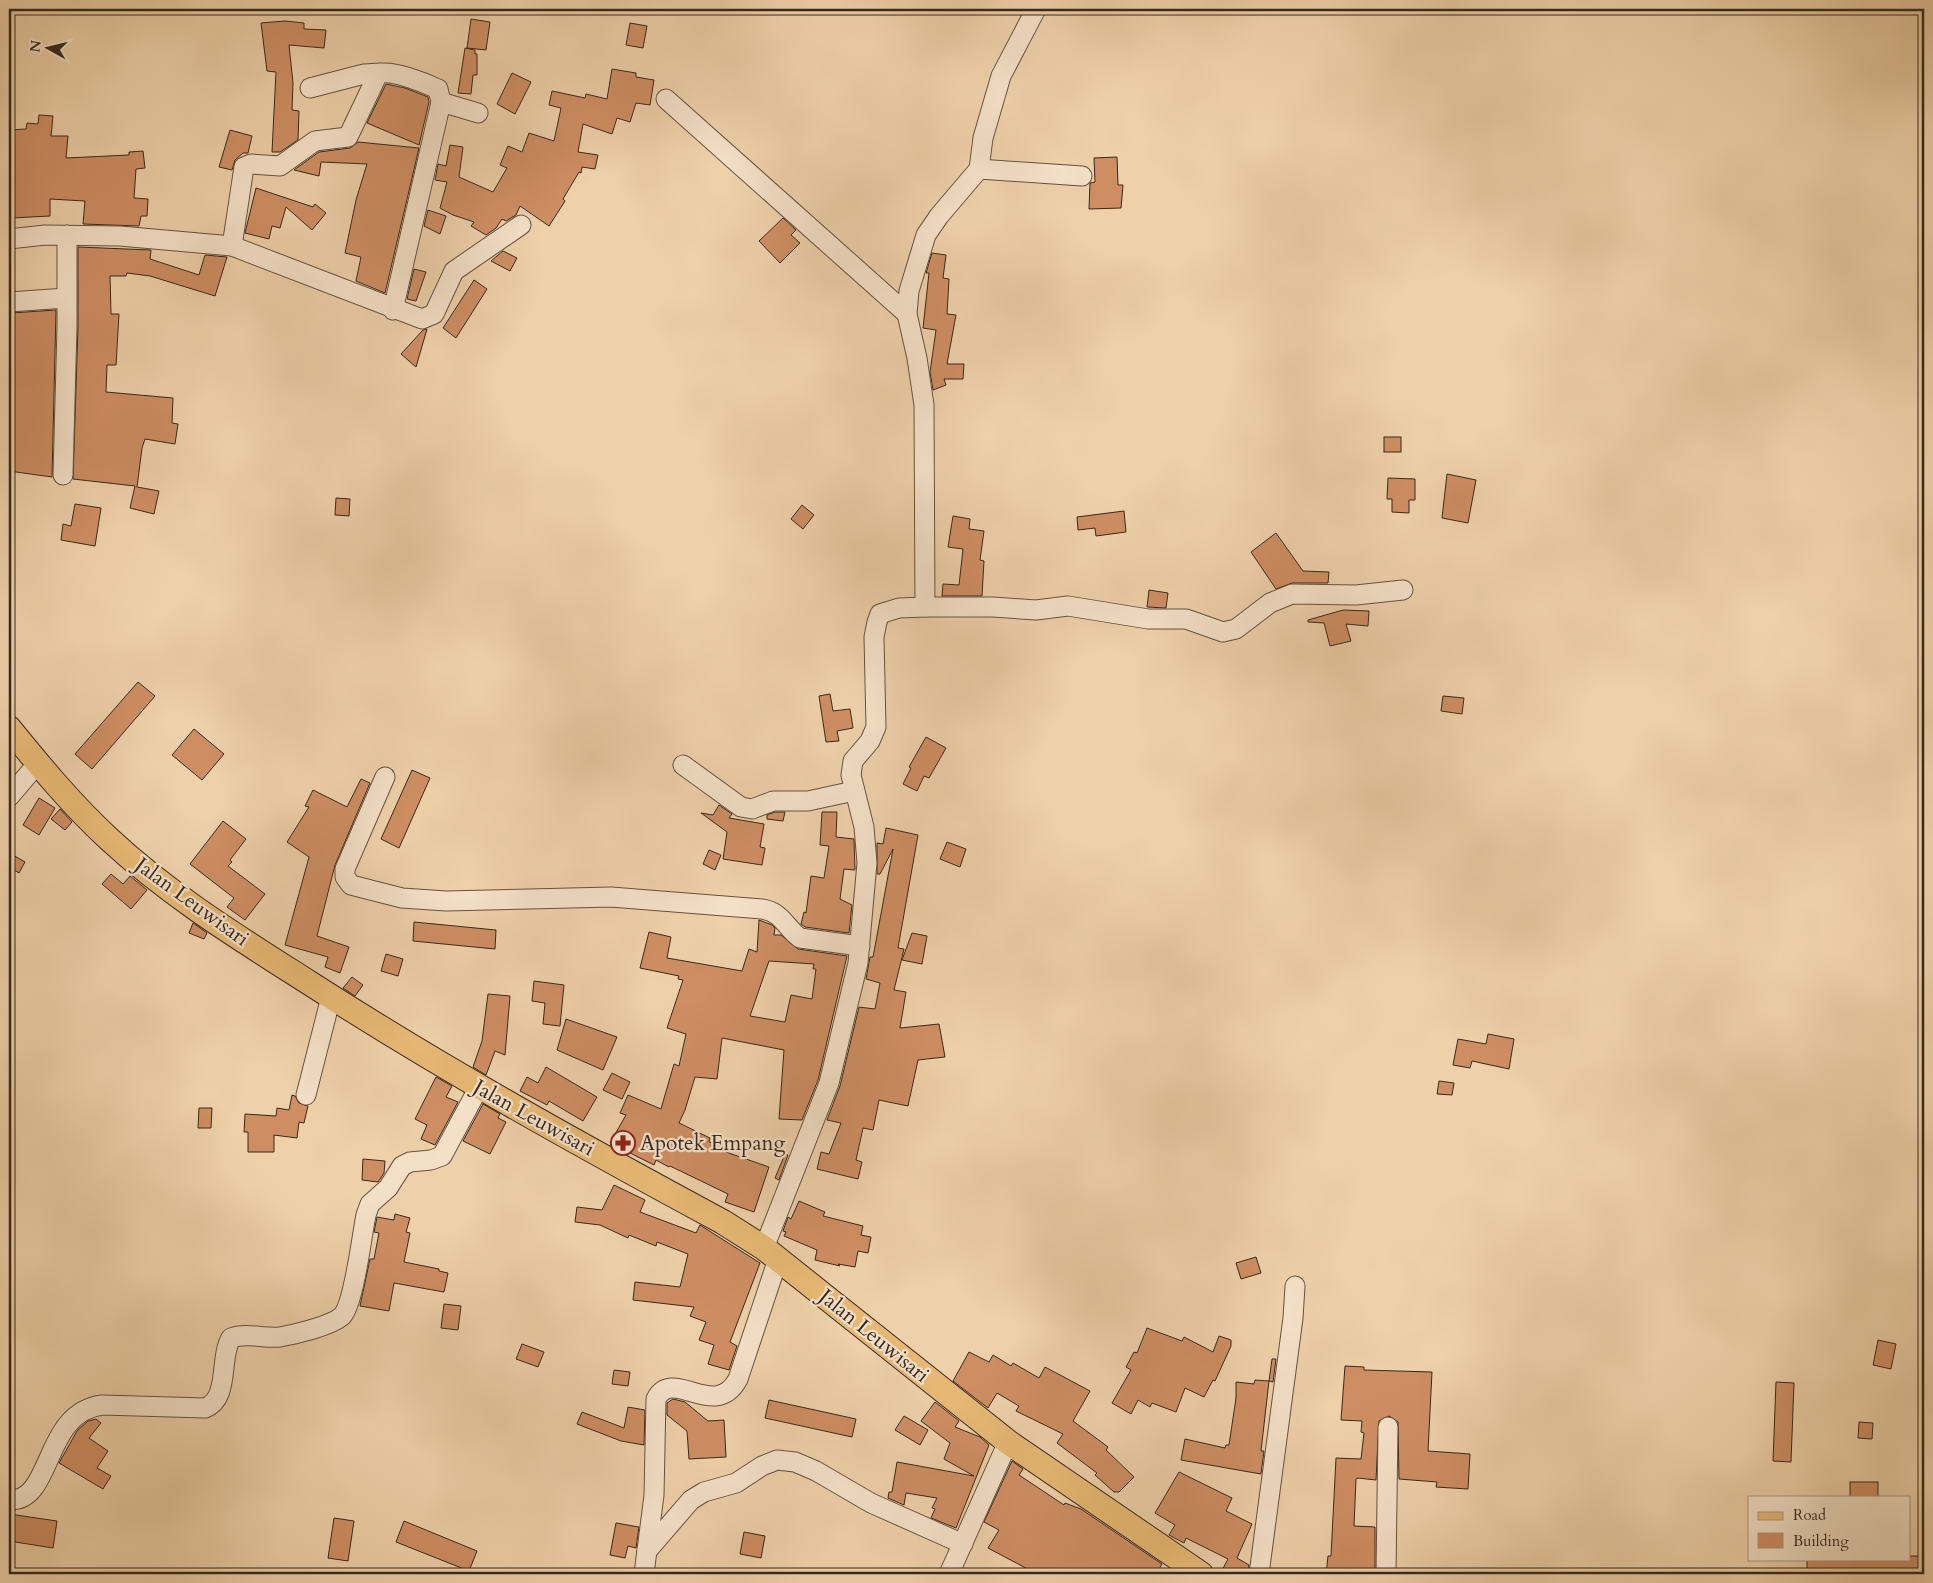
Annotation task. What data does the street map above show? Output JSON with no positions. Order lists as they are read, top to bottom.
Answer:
{
  "streets": {
    "main road": ["Jalan Leuwisari"]
  },
  "places": {
    "pharmacy": ["Apotek Empang"]
  },
  "legend": ["Road", "Building"],
  "north": "left"
}
